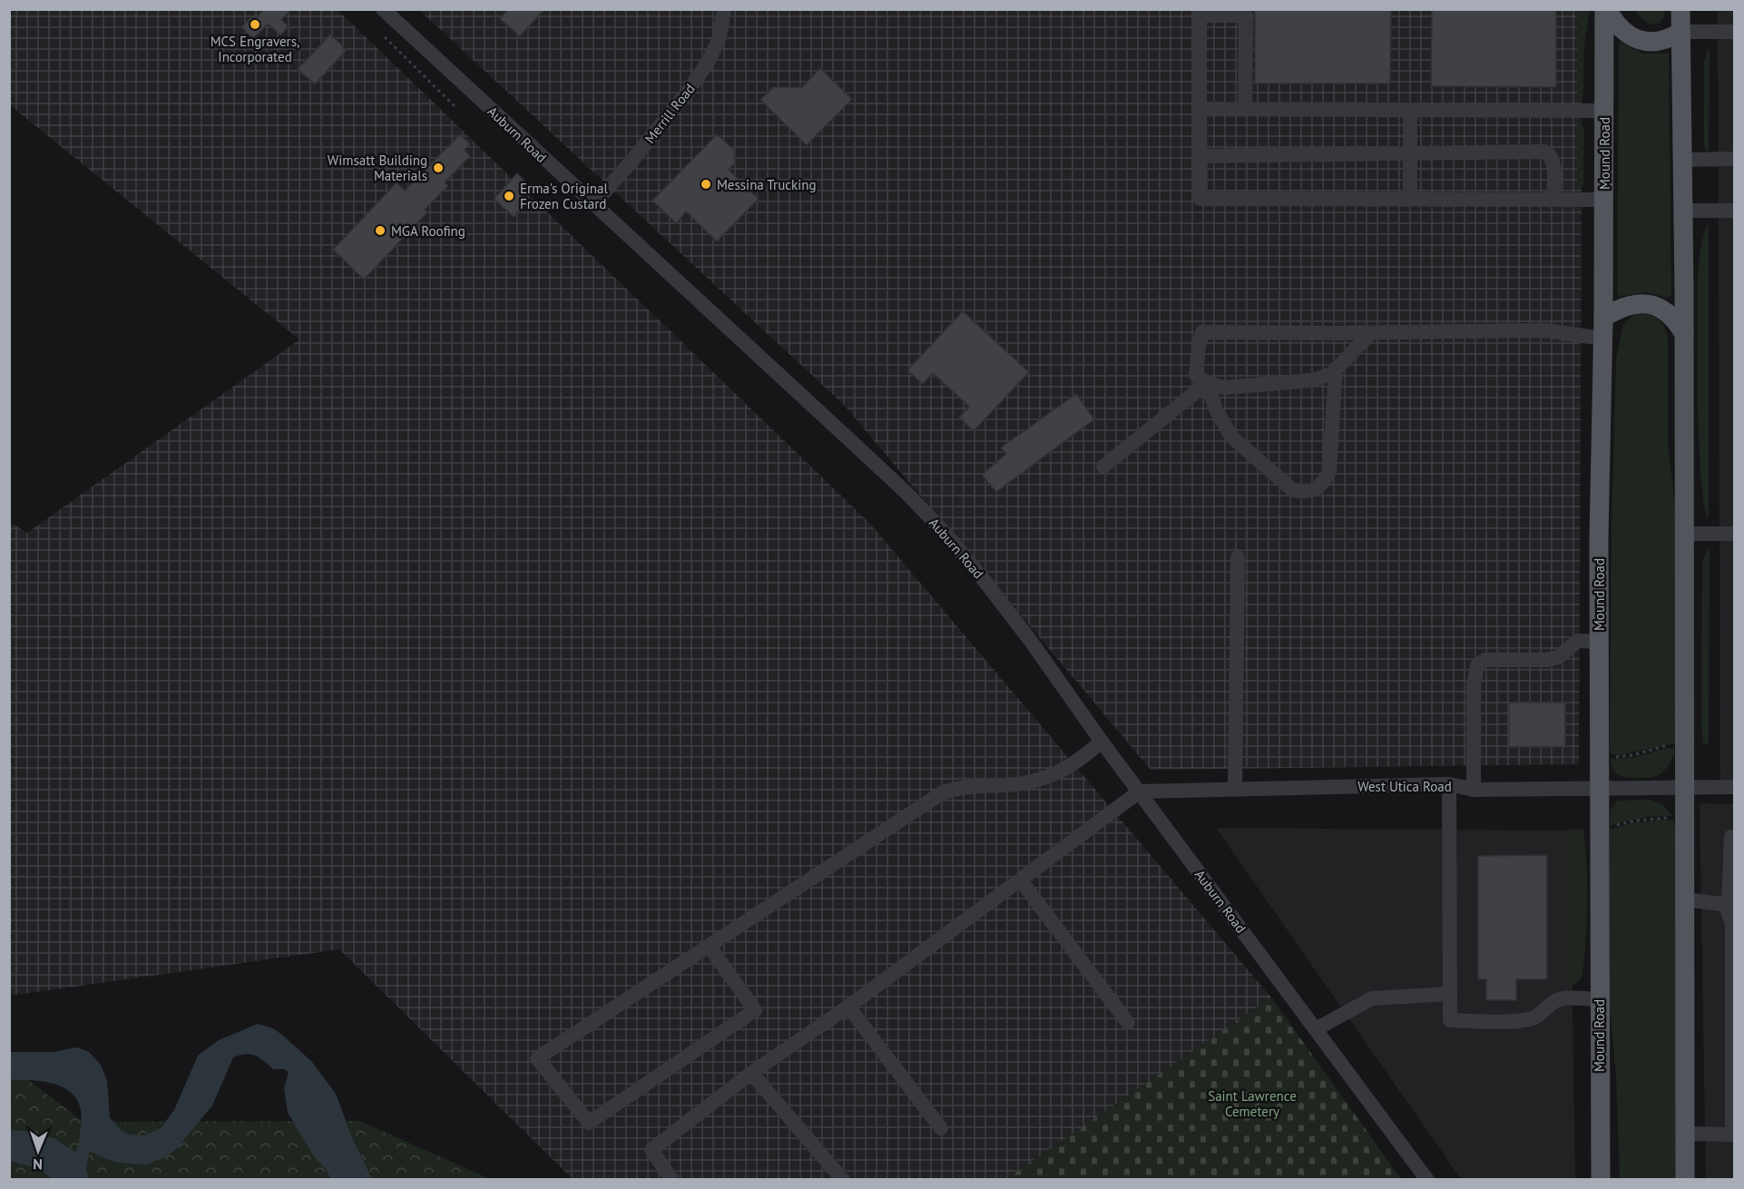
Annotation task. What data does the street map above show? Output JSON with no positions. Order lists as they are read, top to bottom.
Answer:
{
  "streets": {
    "main road": ["Mound Road"],
    "street": ["Merrill Road", "Auburn Road", "West Utica Road"]
  },
  "crossings": [
    ["Merrill Road", "Auburn Road"],
    ["Auburn Road", "West Utica Road"],
    ["Mound Road", "West Utica Road"]
  ],
  "parks": ["Saint Lawrence Cemetery"],
  "places": [
    "MCS Engravers, Incorporated",
    "Wimsatt Building Materials",
    "Messina Trucking",
    "Erma's Original Frozen Custard",
    "MGA Roofing"
  ],
  "north": "bottom"
}
